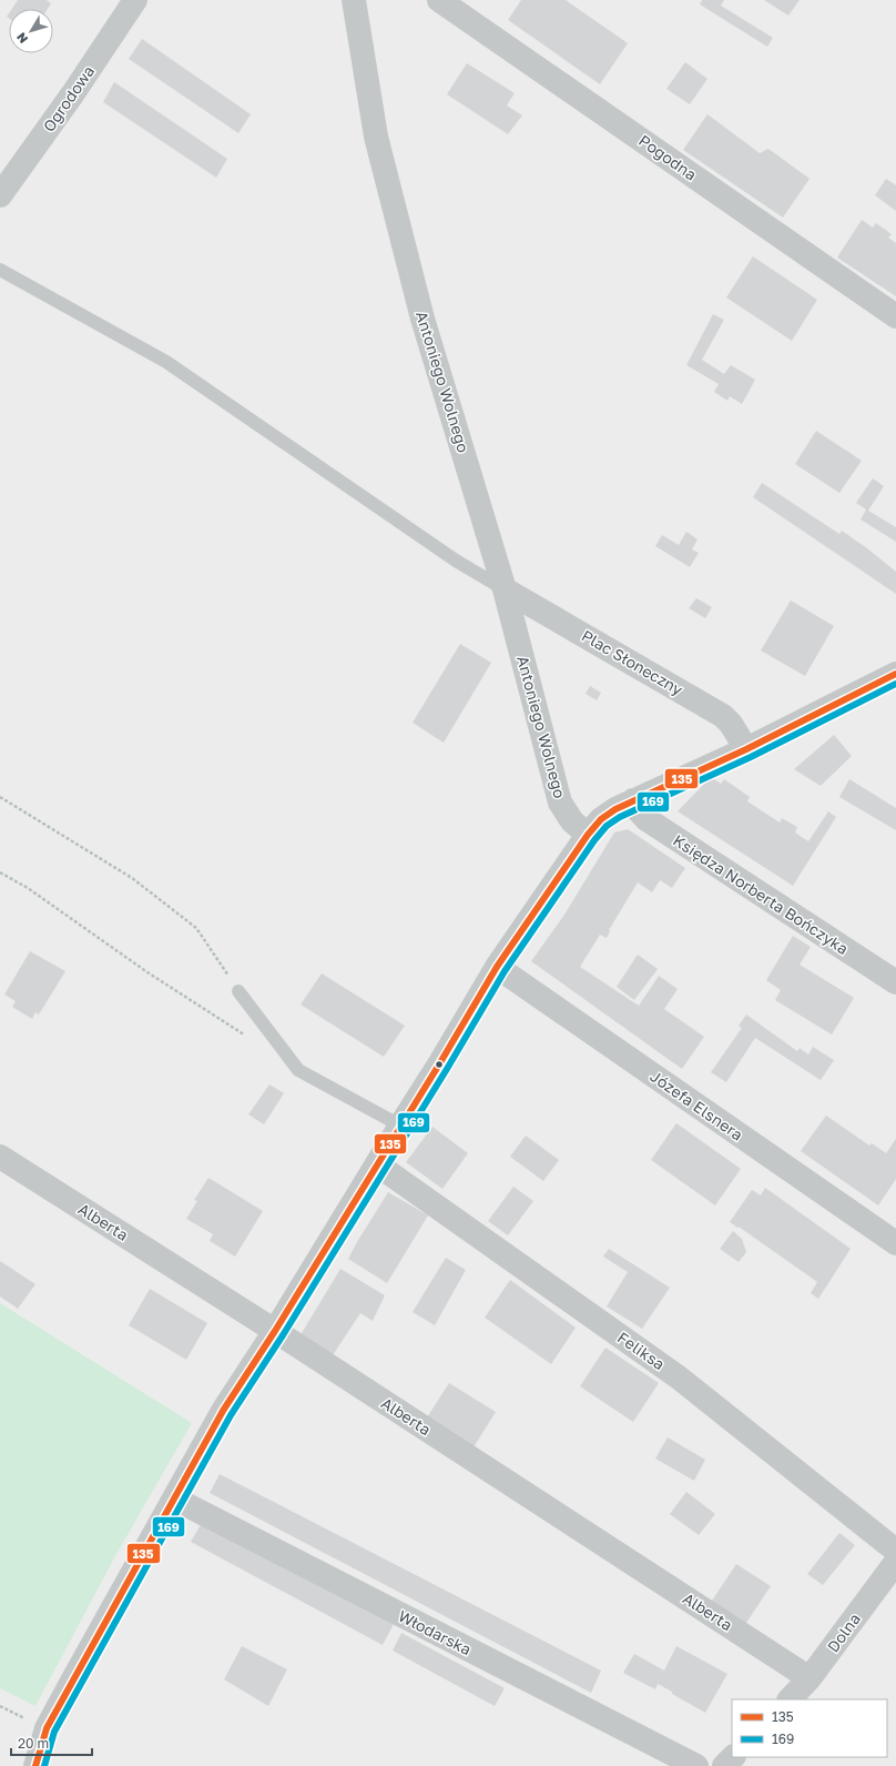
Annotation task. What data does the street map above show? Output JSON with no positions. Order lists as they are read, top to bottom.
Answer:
{
  "streets": {
    "street": [
      "Ogrodowa",
      "Pogodna",
      "Antoniego Wolnego",
      "Plac Słoneczny",
      "Księdza Norberta Bończyka",
      "Józefa Elsnera",
      "Alberta",
      "Feliksa",
      "Włodarska",
      "Dolna"
    ]
  },
  "crossings": [
    ["Antoniego Wolnego", "Plac Słoneczny"],
    ["Alberta", "Dolna"]
  ],
  "lines": ["transit line 135", "transit line 169"],
  "legend": ["135", "169"],
  "scale_bar": "20 m",
  "north": "bottom left"
}
